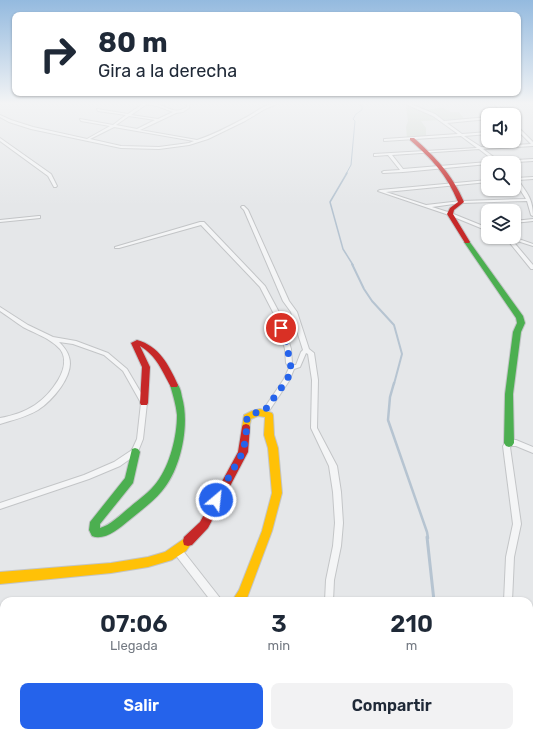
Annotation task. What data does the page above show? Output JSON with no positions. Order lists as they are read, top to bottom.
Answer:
{
  "page": {
    "turn": ["80 m", "Gira a la derecha"],
    "eta": [
      "07:06",
      "Llegada",
      "3",
      "min",
      "210",
      "m"
    ],
    "buttons": ["Salir", "Compartir"]
  }
}
